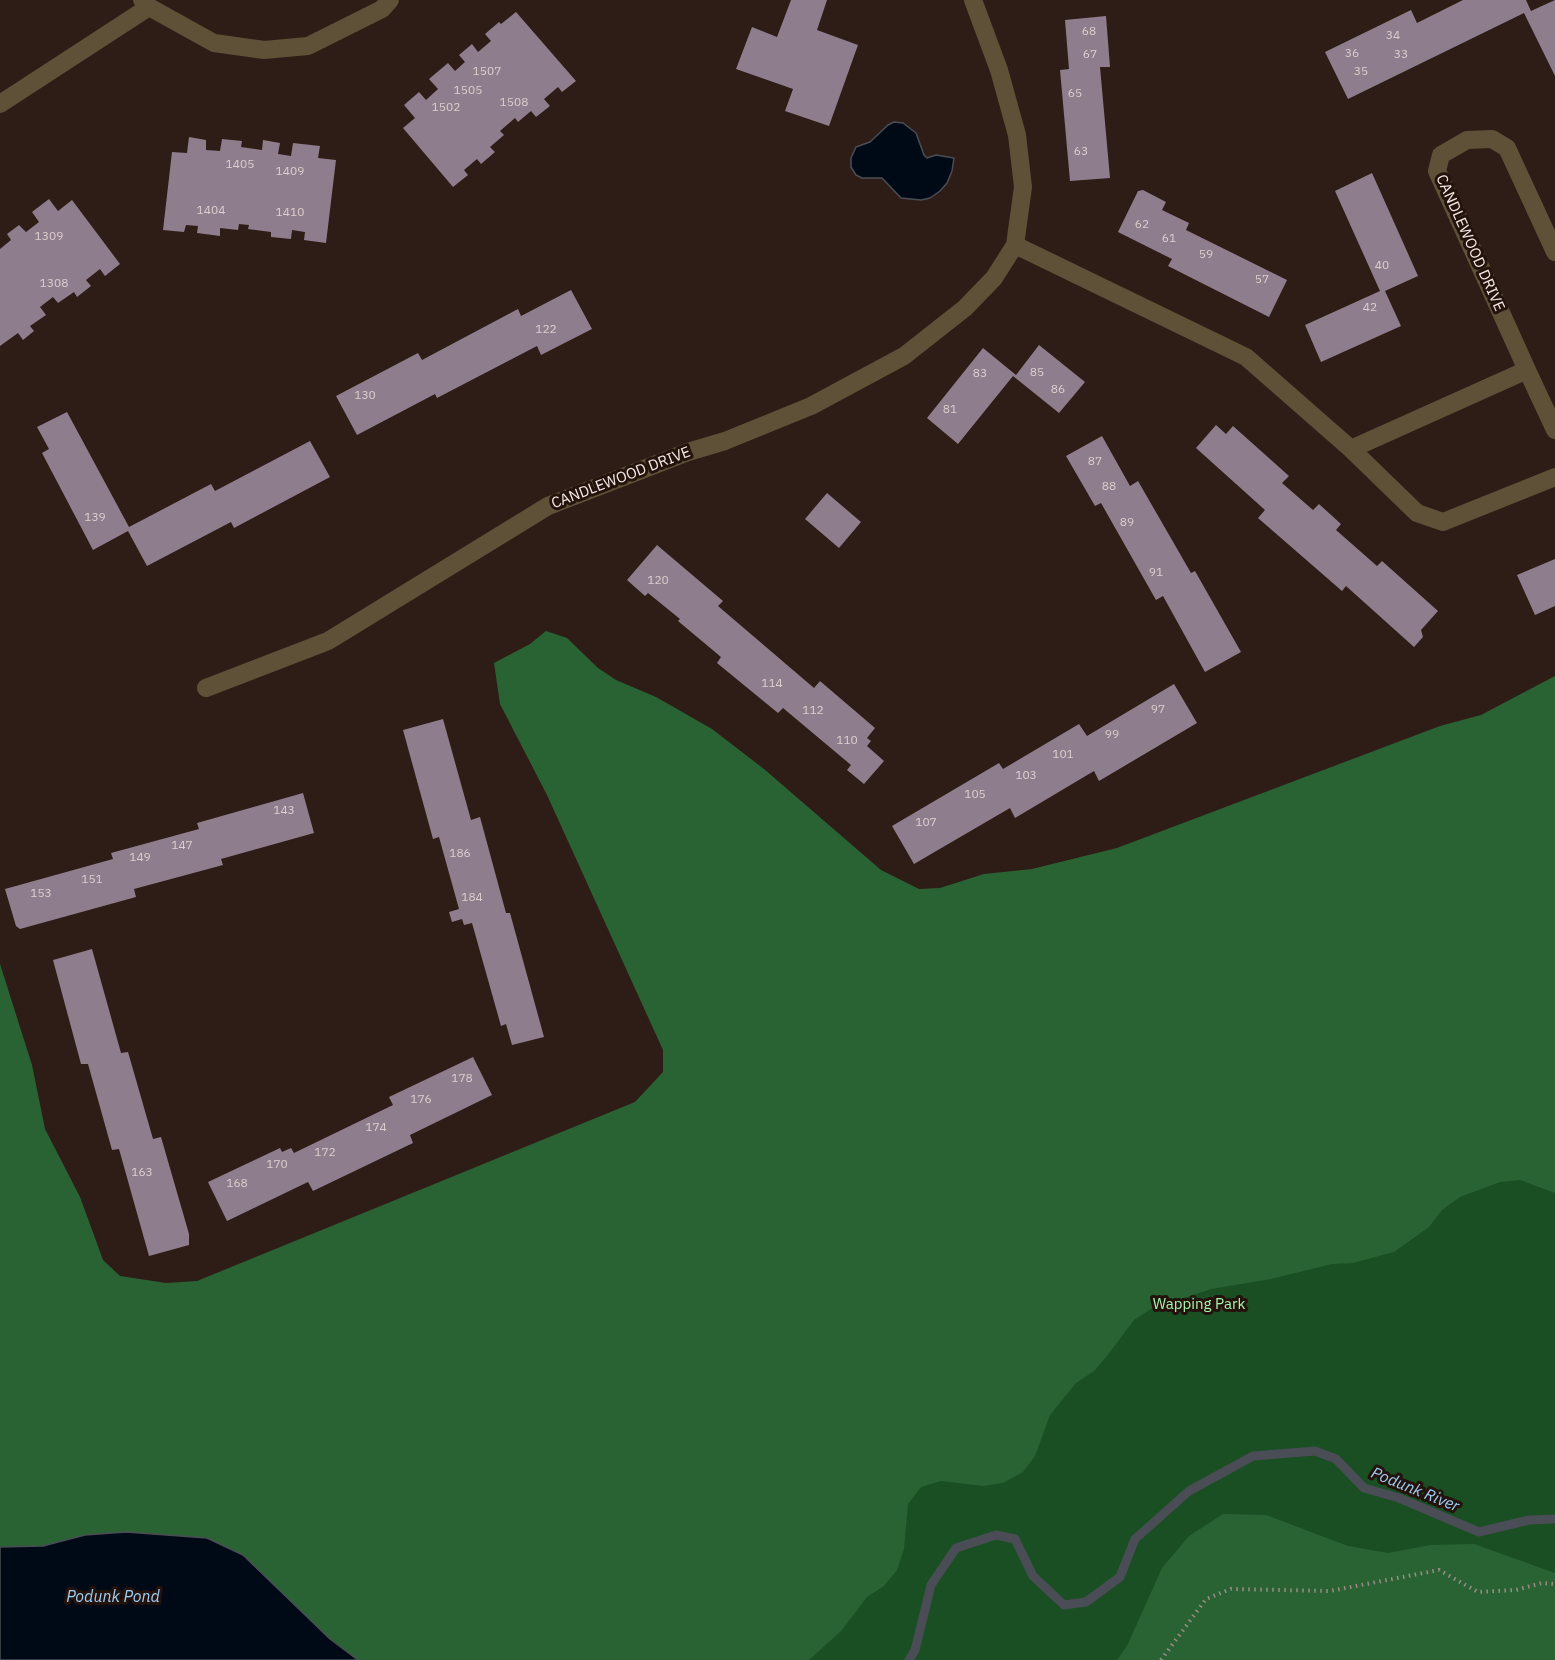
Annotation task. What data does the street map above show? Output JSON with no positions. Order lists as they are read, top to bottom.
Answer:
{
  "streets": {
    "street": ["CANDLEWOOD DRIVE"]
  },
  "water": ["Podunk River", "Podunk Pond"],
  "parks": ["Wapping Park"],
  "house_numbers": [
    "68",
    "34",
    "36",
    "67",
    "33",
    "1507",
    "35",
    "1505",
    "65",
    "1508",
    "1502",
    "63",
    "1405",
    "1409",
    "1404",
    "1410",
    "62",
    "1309",
    "61",
    "59",
    "40",
    "57",
    "1308",
    "42",
    "122",
    "85",
    "83",
    "86",
    "130",
    "81",
    "87",
    "88",
    "139",
    "89",
    "91",
    "120",
    "114",
    "97",
    "112",
    "99",
    "110",
    "101",
    "103",
    "105",
    "143",
    "107",
    "147",
    "186",
    "149",
    "151",
    "153",
    "184",
    "178",
    "176",
    "174",
    "172",
    "170",
    "163",
    "168"
  ]
}
